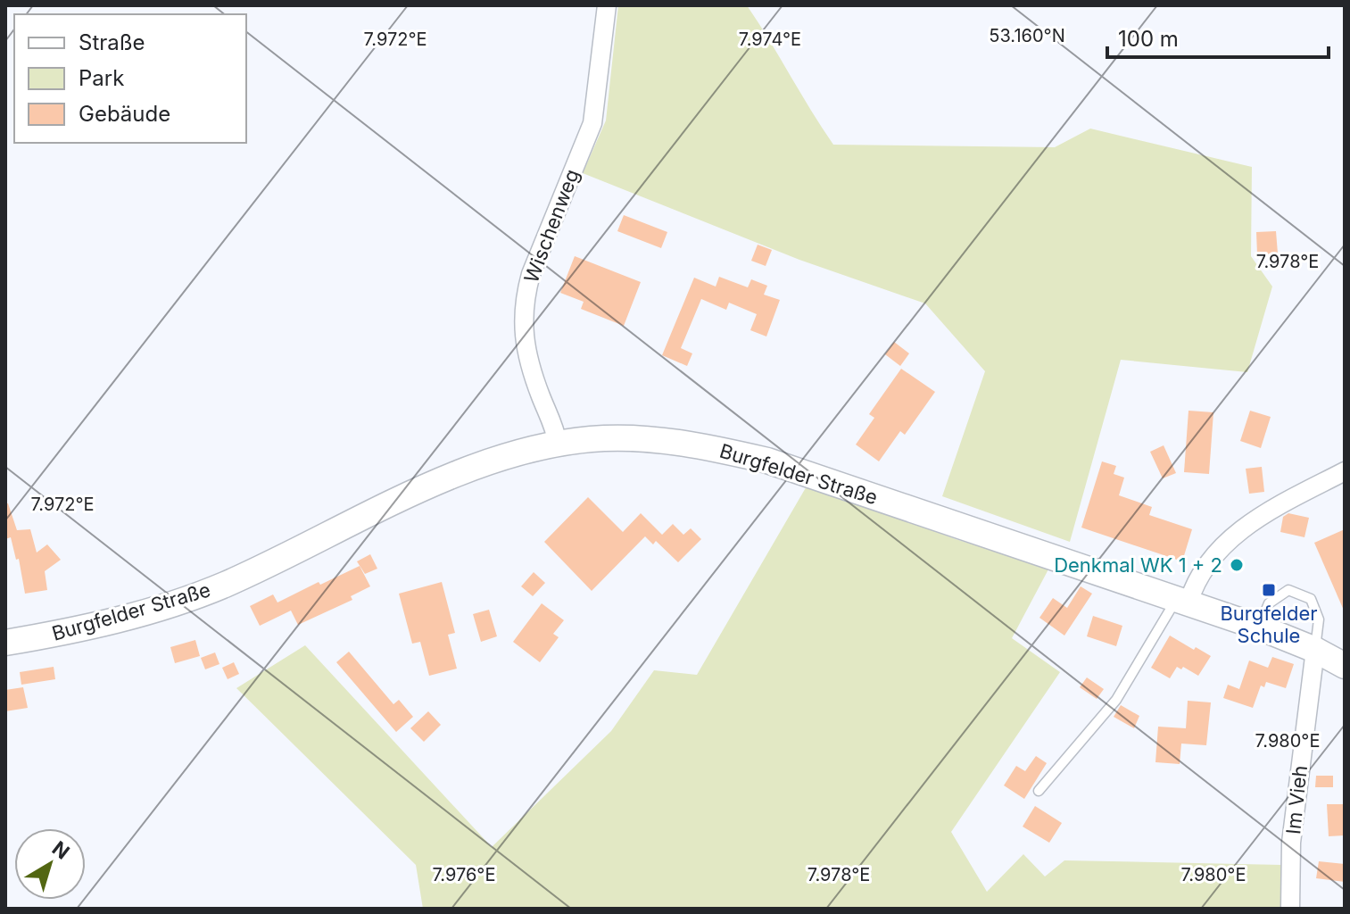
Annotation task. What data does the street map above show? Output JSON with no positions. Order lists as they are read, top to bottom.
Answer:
{
  "streets": {
    "street": ["Wischenweg", "Burgfelder Straße", "Im Vieh"]
  },
  "crossings": [
    ["Wischenweg", "Burgfelder Straße"],
    ["Burgfelder Straße", "Im Vieh"]
  ],
  "places": {
    "other": ["Denkmal WK 1 + 2"],
    "transit": ["Burgfelder Schule"]
  },
  "legend": ["Straße", "Park", "Gebäude"],
  "scale_bar": "100 m",
  "north": "top right",
  "coordinates": [
    "53.160°N",
    "7.972°E",
    "7.974°E",
    "7.978°E",
    "7.980°E",
    "7.976°E"
  ]
}
